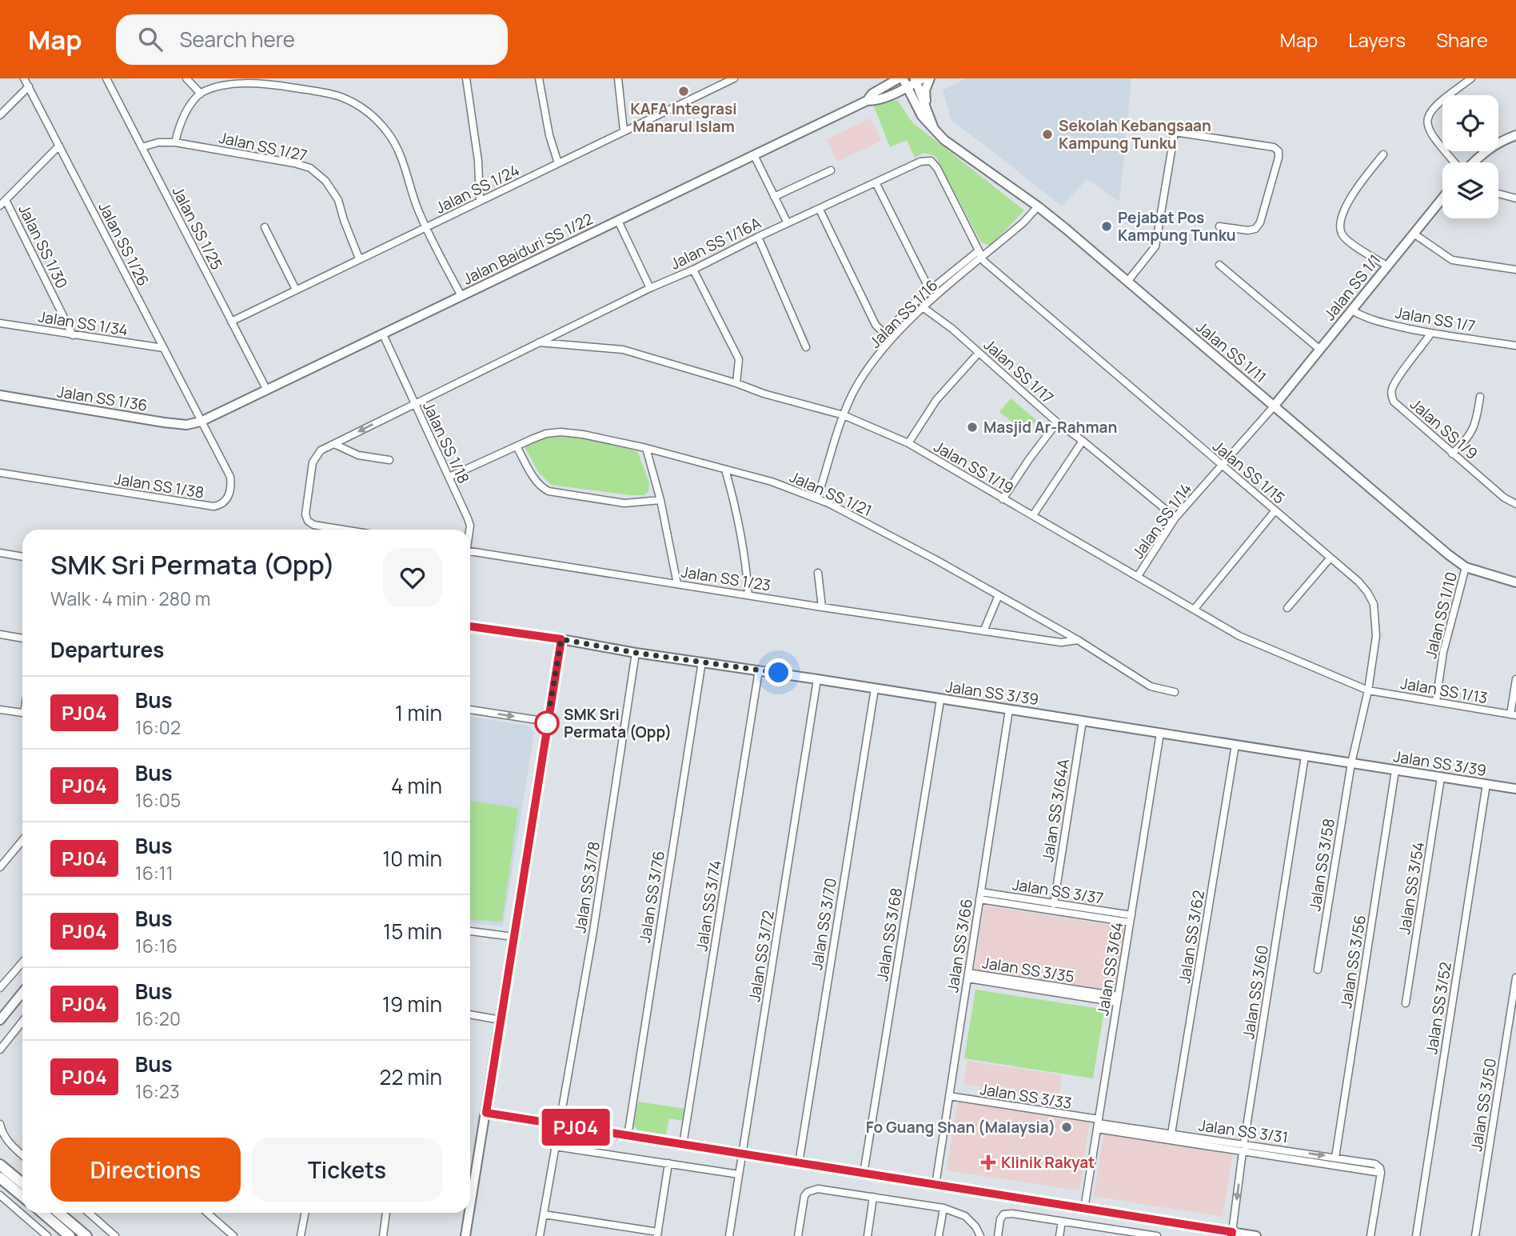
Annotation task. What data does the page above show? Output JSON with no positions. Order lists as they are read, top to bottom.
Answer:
{
  "streets": {
    "street": [
      "Jalan SS 1/27",
      "Jalan SS 1/24",
      "Jalan SS 1/25",
      "Jalan SS 1/16A",
      "Jalan SS 1/26",
      "Jalan SS 1/30",
      "Jalan Baiduri SS 1/22",
      "Jalan SS 1/1",
      "Jalan SS 1/16",
      "Jalan SS 1/7",
      "Jalan SS 1/34",
      "Jalan SS 1/11",
      "Jalan SS 1/17",
      "Jalan SS 1/36",
      "Jalan SS 1/9",
      "Jalan SS 1/18",
      "Jalan SS 1/19",
      "Jalan SS 1/15",
      "Jalan SS 1/38",
      "Jalan SS 1/21",
      "Jalan SS 1/14",
      "Jalan SS 1/23",
      "Jalan SS 1/10",
      "Jalan SS 1/13",
      "Jalan SS 3/39",
      "Jalan SS 3/64A",
      "Jalan SS 3/58",
      "Jalan SS 3/78",
      "Jalan SS 3/54",
      "Jalan SS 3/37",
      "Jalan SS 3/76",
      "Jalan SS 3/74",
      "Jalan SS 3/70",
      "Jalan SS 3/68",
      "Jalan SS 3/62",
      "Jalan SS 3/66",
      "Jalan SS 3/72",
      "Jalan SS 3/56",
      "Jalan SS 3/64",
      "Jalan SS 3/35",
      "Jalan SS 3/60",
      "Jalan SS 3/52",
      "Jalan SS 3/33",
      "Jalan SS 3/50",
      "Jalan SS 3/31"
    ]
  },
  "crossings": [
    ["Jalan SS 1/27", "Jalan SS 1/24"],
    ["Jalan SS 1/27", "Jalan SS 1/25"],
    ["Jalan SS 1/24", "Jalan SS 1/25"],
    ["Jalan SS 1/25", "Jalan Baiduri SS 1/22"],
    ["Jalan SS 1/16A", "Jalan SS 1/16"],
    ["Jalan SS 1/16A", "Jalan SS 1/18"],
    ["Jalan SS 1/16A", "Jalan SS 1/19"],
    ["Jalan SS 1/16A", "Jalan SS 1/15"],
    ["Jalan SS 1/26", "Jalan Baiduri SS 1/22"],
    ["Jalan SS 1/26", "Jalan SS 1/34"],
    ["Jalan SS 1/26", "Jalan SS 1/36"],
    ["Jalan SS 1/26", "Jalan SS 1/38"],
    ["Jalan SS 1/30", "Jalan SS 1/34"],
    ["Jalan Baiduri SS 1/22", "Jalan SS 1/36"],
    ["Jalan Baiduri SS 1/22", "Jalan SS 1/18"],
    ["Jalan Baiduri SS 1/22", "Jalan SS 1/38"],
    ["Jalan SS 1/1", "Jalan SS 1/7"],
    ["Jalan SS 1/1", "Jalan SS 1/11"],
    ["Jalan SS 1/1", "Jalan SS 1/14"],
    ["Jalan SS 1/16", "Jalan SS 1/11"],
    ["Jalan SS 1/16", "Jalan SS 1/17"],
    ["Jalan SS 1/16", "Jalan SS 1/19"],
    ["Jalan SS 1/16", "Jalan SS 1/15"],
    ["Jalan SS 1/16", "Jalan SS 1/21"],
    ["Jalan SS 1/7", "Jalan SS 1/9"],
    ["Jalan SS 1/11", "Jalan SS 1/14"],
    ["Jalan SS 1/11", "Jalan SS 1/10"],
    ["Jalan SS 1/17", "Jalan SS 1/14"],
    ["Jalan SS 1/36", "Jalan SS 1/38"],
    ["Jalan SS 1/18", "Jalan SS 1/21"],
    ["Jalan SS 1/19", "Jalan SS 1/15"],
    ["Jalan SS 1/19", "Jalan SS 1/14"],
    ["Jalan SS 1/19", "Jalan SS 1/13"],
    ["Jalan SS 1/15", "Jalan SS 1/14"],
    ["Jalan SS 1/15", "Jalan SS 1/13"],
    ["Jalan SS 1/15", "Jalan SS 3/39"],
    ["Jalan SS 1/15", "Jalan SS 3/58"],
    ["Jalan SS 1/21", "Jalan SS 1/23"],
    ["Jalan SS 1/10", "Jalan SS 1/13"],
    ["Jalan SS 3/39", "Jalan SS 3/64A"],
    ["Jalan SS 3/39", "Jalan SS 3/58"],
    ["Jalan SS 3/39", "Jalan SS 3/78"],
    ["Jalan SS 3/39", "Jalan SS 3/54"],
    ["Jalan SS 3/39", "Jalan SS 3/76"],
    ["Jalan SS 3/39", "Jalan SS 3/74"],
    ["Jalan SS 3/39", "Jalan SS 3/70"],
    ["Jalan SS 3/39", "Jalan SS 3/68"],
    ["Jalan SS 3/39", "Jalan SS 3/62"],
    ["Jalan SS 3/39", "Jalan SS 3/66"],
    ["Jalan SS 3/39", "Jalan SS 3/72"],
    ["Jalan SS 3/39", "Jalan SS 3/56"],
    ["Jalan SS 3/39", "Jalan SS 3/64"],
    ["Jalan SS 3/39", "Jalan SS 3/60"],
    ["Jalan SS 3/39", "Jalan SS 3/52"],
    ["Jalan SS 3/64A", "Jalan SS 3/37"],
    ["Jalan SS 3/37", "Jalan SS 3/66"],
    ["Jalan SS 3/37", "Jalan SS 3/64"],
    ["Jalan SS 3/62", "Jalan SS 3/31"],
    ["Jalan SS 3/66", "Jalan SS 3/35"],
    ["Jalan SS 3/66", "Jalan SS 3/33"],
    ["Jalan SS 3/56", "Jalan SS 3/31"],
    ["Jalan SS 3/64", "Jalan SS 3/35"],
    ["Jalan SS 3/64", "Jalan SS 3/33"],
    ["Jalan SS 3/64", "Jalan SS 3/31"],
    ["Jalan SS 3/60", "Jalan SS 3/31"],
    ["Jalan SS 3/33", "Jalan SS 3/31"]
  ],
  "places": {
    "other": [
      "KAFA Integrasi Manarul Islam",
      "Sekolah Kebangsaan Kampung Tunku",
      "Pejabat Pos Kampung Tunku",
      "Masjid Ar-Rahman",
      "SMK Sri Permata (Opp)",
      "Fo Guang Shan (Malaysia)"
    ],
    "health": ["Klinik Rakyat"]
  },
  "lines": ["bus line PJ04"],
  "page": {
    "header": "Map",
    "search": "Search here",
    "nav": ["Map", "Layers", "Share"],
    "on_map": "PJ04",
    "heading": [
      ["SMK Sri Permata (Opp)", "Walk · 4 min · 280 m"],
      "Departures"
    ],
    "list": [
      {
        "mark": "PJ04",
        "name": "Bus",
        "note": "16:02",
        "value": "1 min"
      },
      {
        "mark": "PJ04",
        "name": "Bus",
        "note": "16:05",
        "value": "4 min"
      },
      {
        "mark": "PJ04",
        "name": "Bus",
        "note": "16:11",
        "value": "10 min"
      },
      {
        "mark": "PJ04",
        "name": "Bus",
        "note": "16:16",
        "value": "15 min"
      },
      {
        "mark": "PJ04",
        "name": "Bus",
        "note": "16:20",
        "value": "19 min"
      },
      {
        "mark": "PJ04",
        "name": "Bus",
        "note": "16:23",
        "value": "22 min"
      }
    ],
    "buttons": ["Directions", "Tickets"]
  }
}
